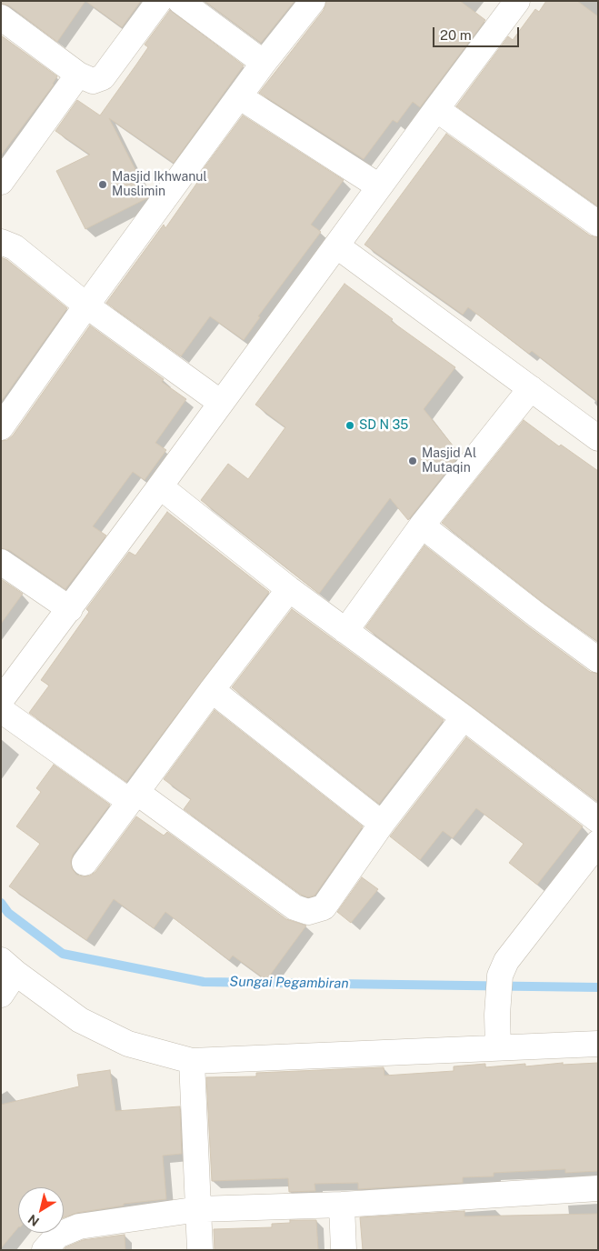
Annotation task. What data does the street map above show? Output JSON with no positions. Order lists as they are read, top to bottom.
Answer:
{
  "water": ["Sungai Pegambiran"],
  "places": ["Masjid Ikhwanul Muslimin", "SD N 35", "Masjid Al Mutaqin"],
  "scale_bar": "20 m",
  "north": "bottom left"
}
